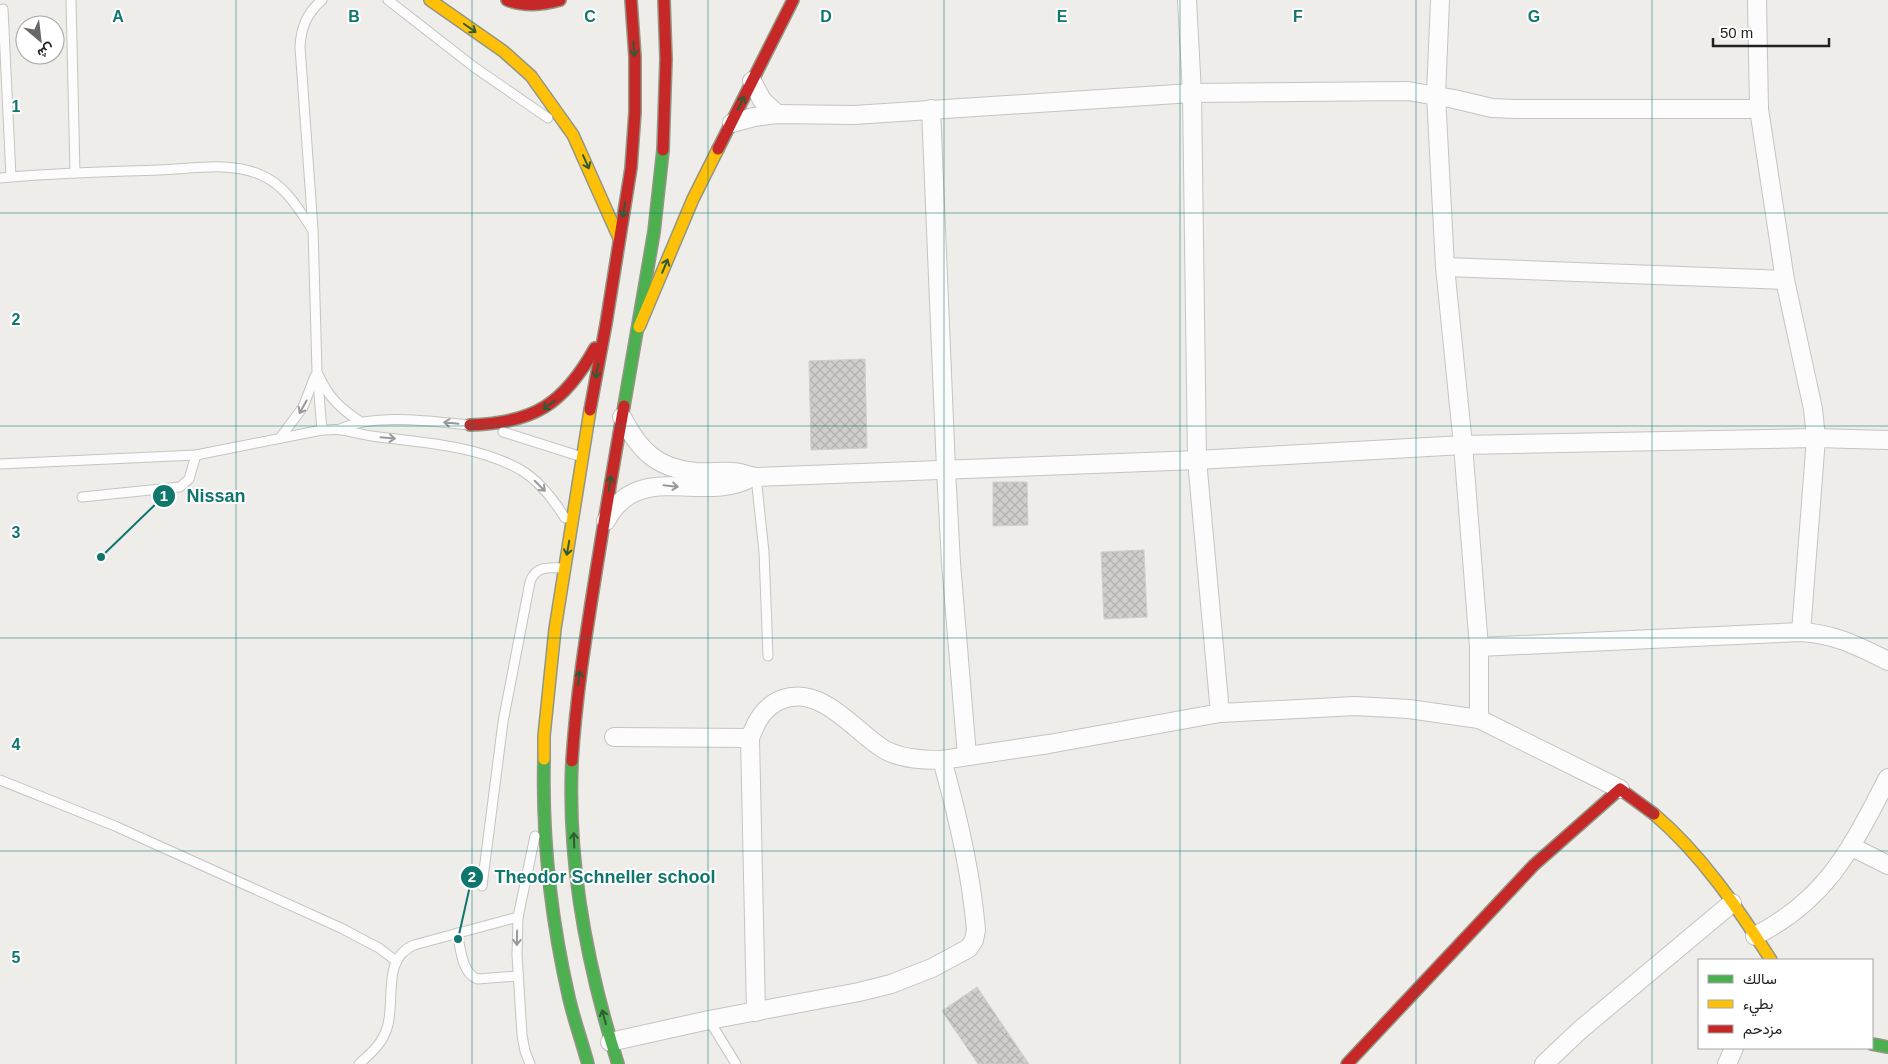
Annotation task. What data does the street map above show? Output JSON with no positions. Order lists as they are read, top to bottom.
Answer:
{
  "places": ["Nissan", "Theodor Schneller school"],
  "legend": ["سالك", "بطيء", "مزدحم"],
  "scale_bar": "50 m",
  "north": "bottom right",
  "grid": {
    "columns": [
      "A",
      "B",
      "C",
      "D",
      "E",
      "F",
      "G"
    ],
    "rows": [
      "1",
      "2",
      "3",
      "4",
      "5"
    ]
  }
}
